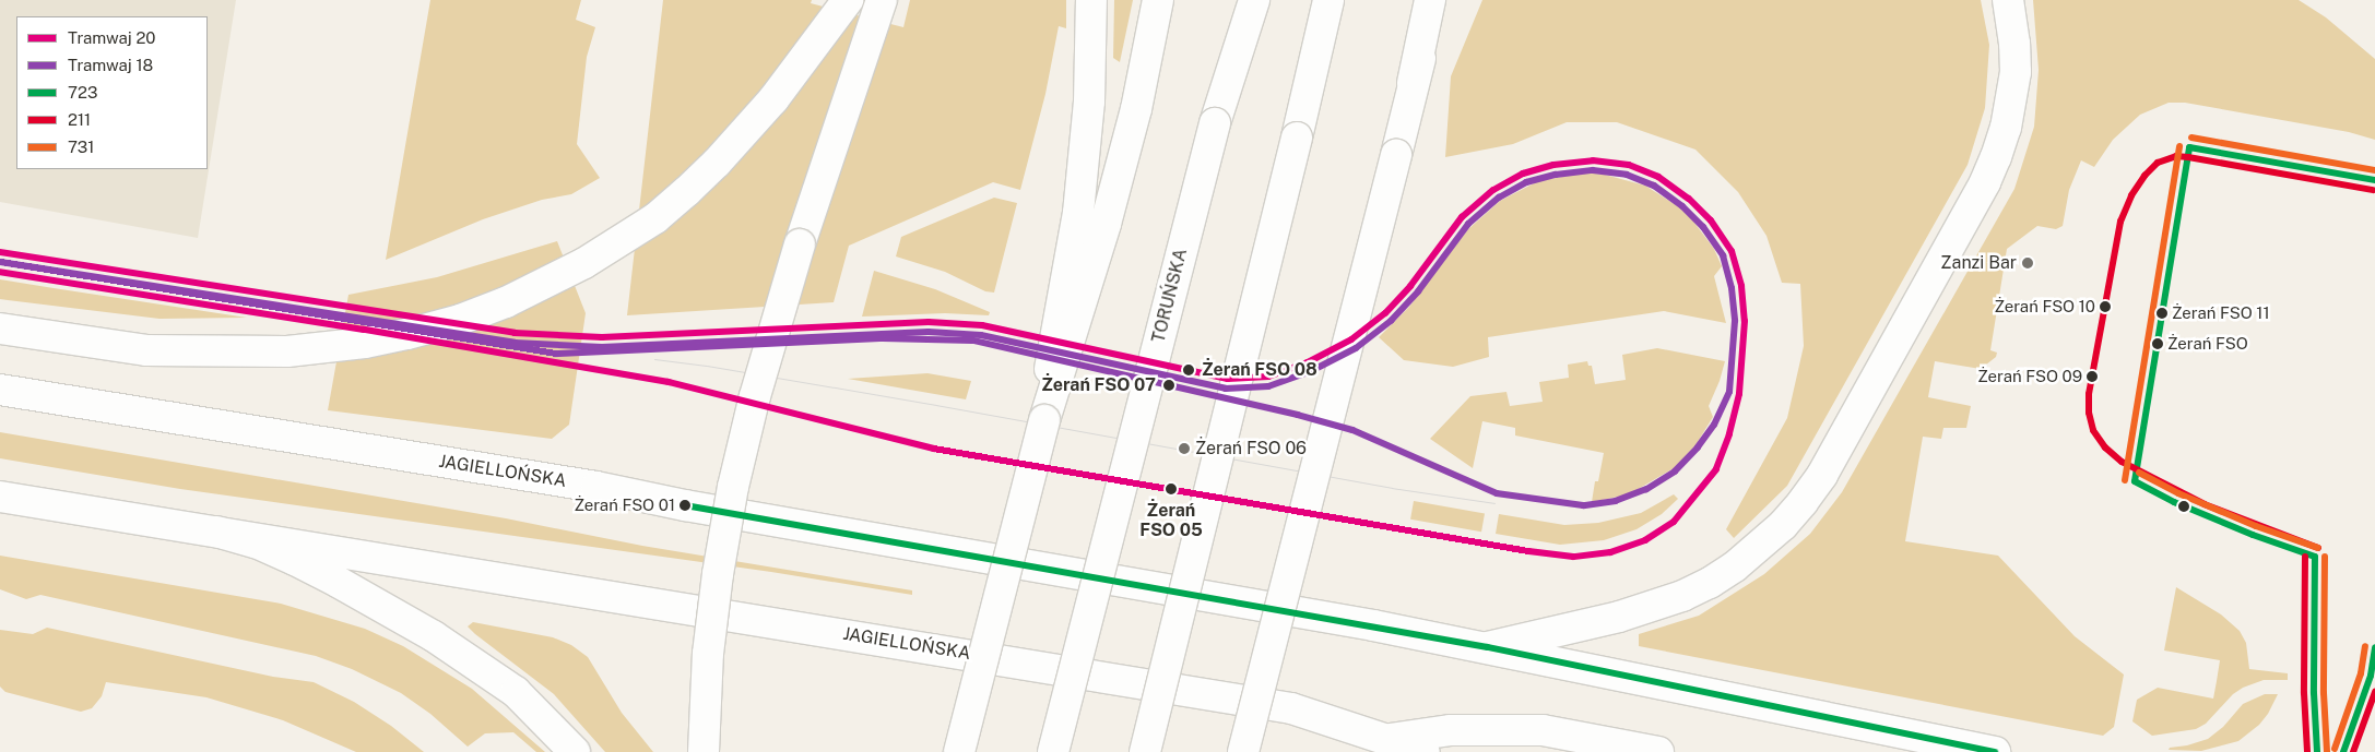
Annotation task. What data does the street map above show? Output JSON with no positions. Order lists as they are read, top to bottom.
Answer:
{
  "streets": {
    "main road": ["TORUŃSKA", "JAGIELLOŃSKA"]
  },
  "places": [
    "Zanzi Bar",
    "Żerań FSO 10",
    "Żerań FSO 11",
    "Żerań FSO",
    "Żerań FSO 08",
    "Żerań FSO 09",
    "Żerań FSO 07",
    "Żerań FSO 06",
    "Żerań FSO 05",
    "Żerań FSO 01"
  ],
  "lines": [
    "transit line 731",
    "transit line 723",
    "transit line 211",
    "tram line 20",
    "tram line 18"
  ],
  "legend": [
    "Tramwaj 20",
    "Tramwaj 18",
    "723",
    "211",
    "731"
  ]
}
